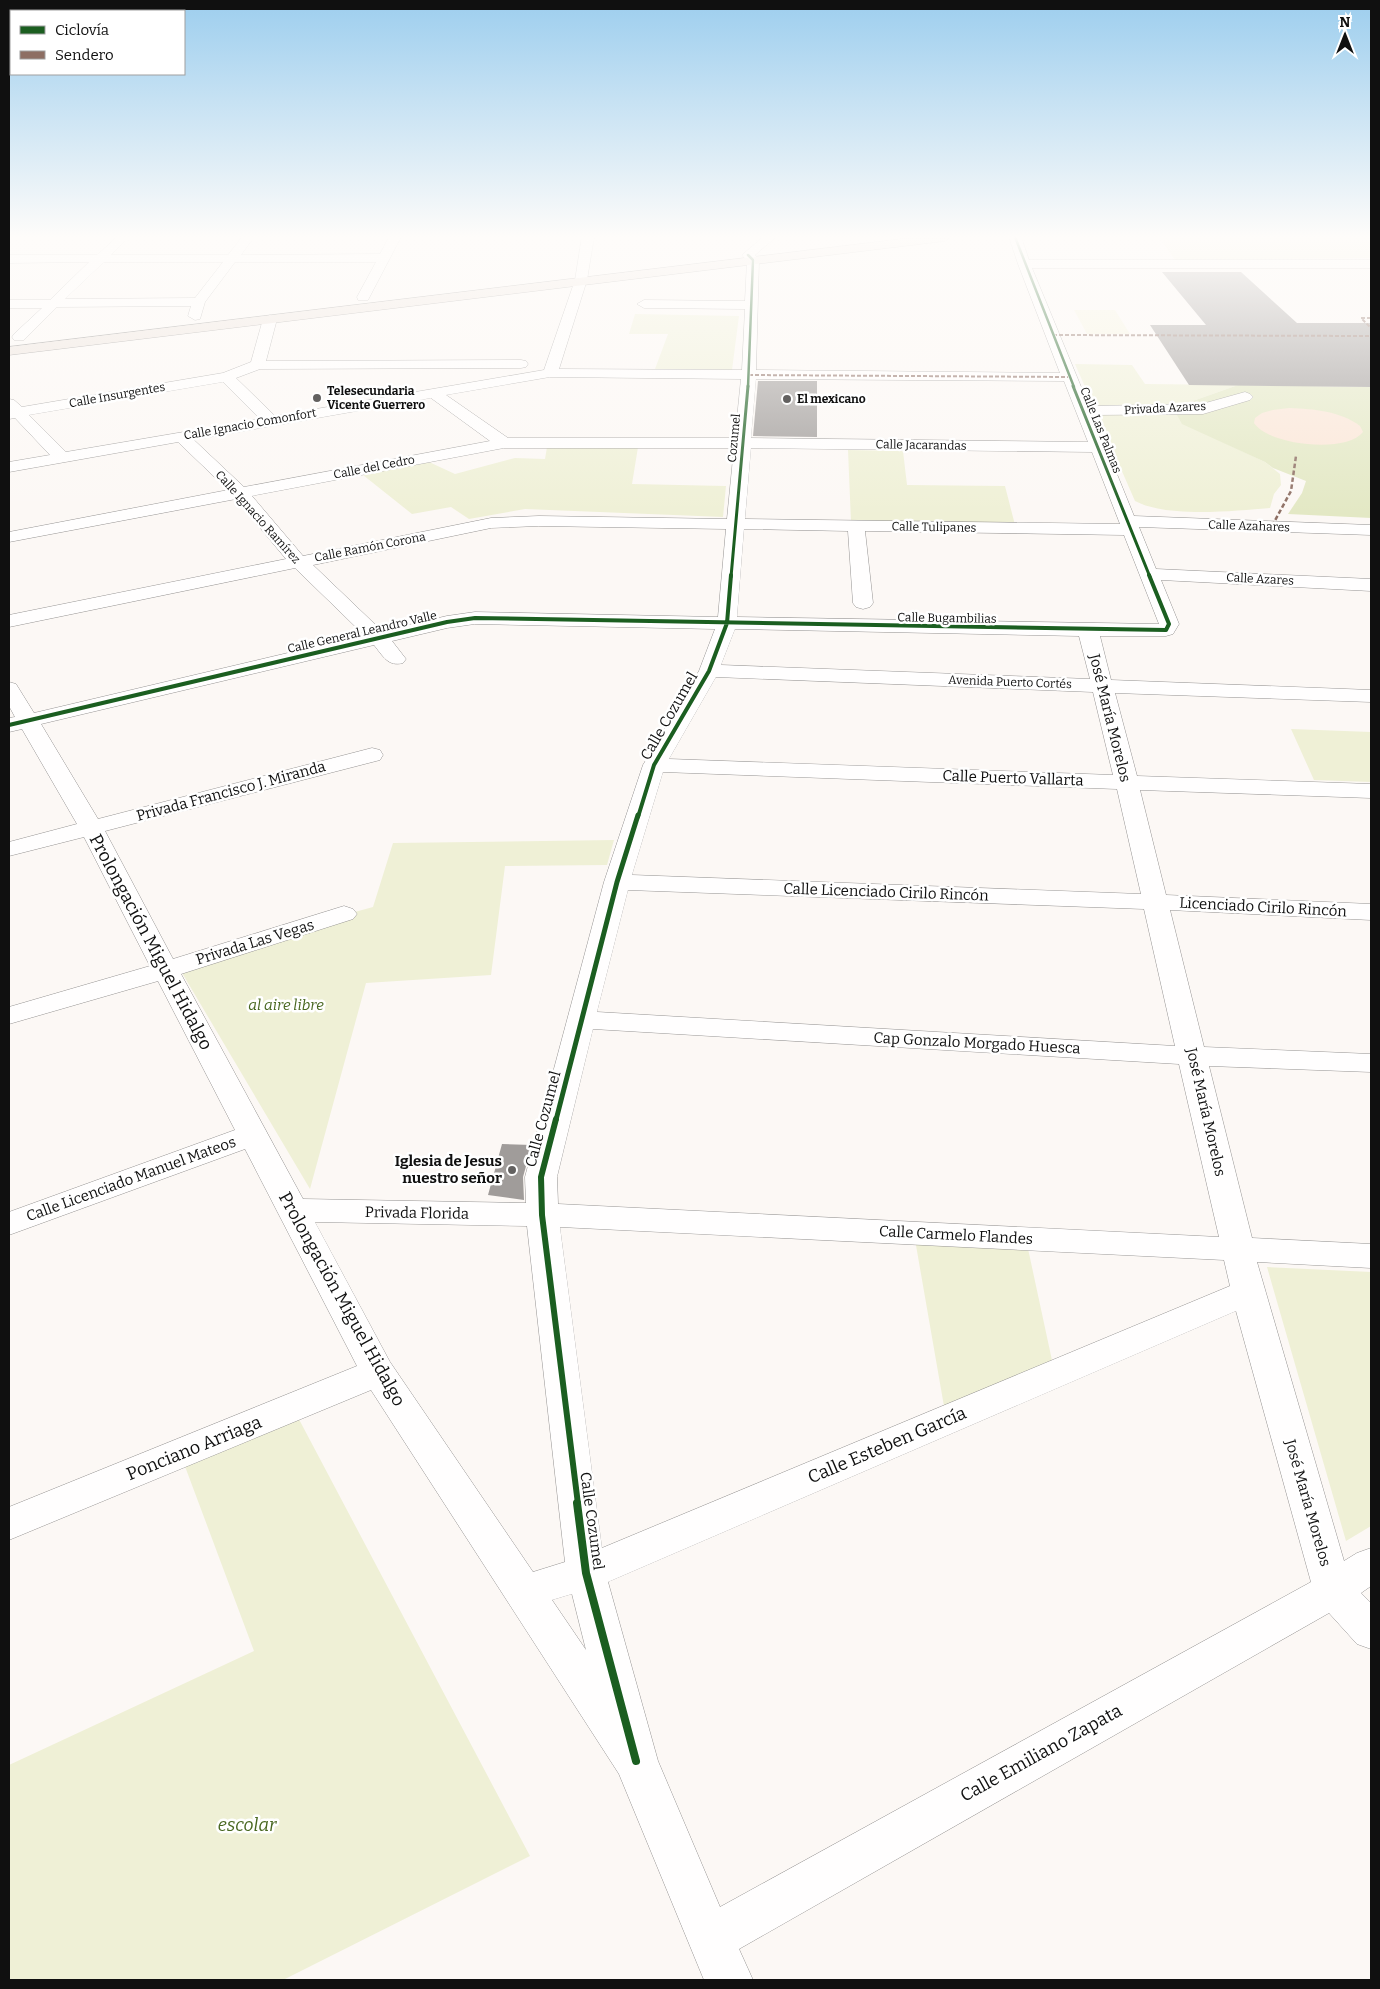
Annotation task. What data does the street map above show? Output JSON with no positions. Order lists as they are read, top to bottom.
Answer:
{
  "streets": {
    "street": [
      "Calle Insurgentes",
      "Privada Azares",
      "Calle Ignacio Comonfort",
      "Calle Las Palmas",
      "Cozumel",
      "Calle Jacarandas",
      "Calle del Cedro",
      "Calle Ignacio Ramírez",
      "Calle Azahares",
      "Calle Tulipanes",
      "Calle Ramón Corona",
      "Calle Azares",
      "Calle Bugambilias",
      "Calle General Leandro Valle",
      "Avenida Puerto Cortés",
      "Calle Cozumel",
      "José María Morelos",
      "Calle Puerto Vallarta",
      "Privada Francisco J. Miranda",
      "Calle Licenciado Cirilo Rincón",
      "Licenciado Cirilo Rincón",
      "Prolongación Miguel Hidalgo",
      "Privada Las Vegas",
      "Cap Gonzalo Morgado Huesca",
      "Calle Licenciado Manuel Mateos",
      "Privada Florida",
      "Calle Carmelo Flandes",
      "Calle Esteben García",
      "Ponciano Arriaga",
      "Calle Emiliano Zapata"
    ]
  },
  "crossings": [
    ["Privada Azares", "Calle Las Palmas"],
    ["Calle Ignacio Comonfort", "Calle Ignacio Ramírez"],
    ["Calle Las Palmas", "Calle Jacarandas"],
    ["Calle Las Palmas", "Calle Azahares"],
    ["Calle Las Palmas", "Calle Tulipanes"],
    ["Calle Las Palmas", "Calle Azares"],
    ["Calle Las Palmas", "Calle Bugambilias"],
    ["Cozumel", "Calle Jacarandas"],
    ["Cozumel", "Calle del Cedro"],
    ["Cozumel", "Calle Tulipanes"],
    ["Cozumel", "Calle Ramón Corona"],
    ["Cozumel", "Calle Bugambilias"],
    ["Cozumel", "Calle General Leandro Valle"],
    ["Cozumel", "Calle Cozumel"],
    ["Calle Jacarandas", "Calle del Cedro"],
    ["Calle del Cedro", "Calle Ignacio Ramírez"],
    ["Calle Ignacio Ramírez", "Calle Ramón Corona"],
    ["Calle Ignacio Ramírez", "Calle General Leandro Valle"],
    ["Calle Azahares", "Calle Tulipanes"],
    ["Calle Tulipanes", "Calle Ramón Corona"],
    ["Calle Bugambilias", "Calle General Leandro Valle"],
    ["Calle Bugambilias", "Calle Cozumel"],
    ["Calle Bugambilias", "José María Morelos"],
    ["Calle General Leandro Valle", "Calle Cozumel"],
    ["Calle General Leandro Valle", "Prolongación Miguel Hidalgo"],
    ["Avenida Puerto Cortés", "Calle Cozumel"],
    ["Avenida Puerto Cortés", "José María Morelos"],
    ["Calle Cozumel", "Calle Puerto Vallarta"],
    ["Calle Cozumel", "Calle Licenciado Cirilo Rincón"],
    ["Calle Cozumel", "Prolongación Miguel Hidalgo"],
    ["Calle Cozumel", "Cap Gonzalo Morgado Huesca"],
    ["Calle Cozumel", "Privada Florida"],
    ["Calle Cozumel", "Calle Carmelo Flandes"],
    ["Calle Cozumel", "Calle Esteben García"],
    ["José María Morelos", "Calle Puerto Vallarta"],
    ["José María Morelos", "Calle Licenciado Cirilo Rincón"],
    ["José María Morelos", "Licenciado Cirilo Rincón"],
    ["José María Morelos", "Cap Gonzalo Morgado Huesca"],
    ["José María Morelos", "Calle Carmelo Flandes"],
    ["José María Morelos", "Calle Esteben García"],
    ["José María Morelos", "Calle Emiliano Zapata"],
    ["Privada Francisco J. Miranda", "Prolongación Miguel Hidalgo"],
    ["Calle Licenciado Cirilo Rincón", "Licenciado Cirilo Rincón"],
    ["Prolongación Miguel Hidalgo", "Privada Las Vegas"],
    ["Prolongación Miguel Hidalgo", "Calle Licenciado Manuel Mateos"],
    ["Prolongación Miguel Hidalgo", "Privada Florida"],
    ["Prolongación Miguel Hidalgo", "Calle Esteben García"],
    ["Prolongación Miguel Hidalgo", "Ponciano Arriaga"],
    ["Prolongación Miguel Hidalgo", "Calle Emiliano Zapata"],
    ["Privada Florida", "Calle Carmelo Flandes"]
  ],
  "parks": ["al aire libre", "escolar"],
  "places": ["Telesecundaria Vicente Guerrero", "El mexicano", "Iglesia de Jesus nuestro señor"],
  "legend": ["Ciclovía", "Sendero"],
  "north": "top"
}
